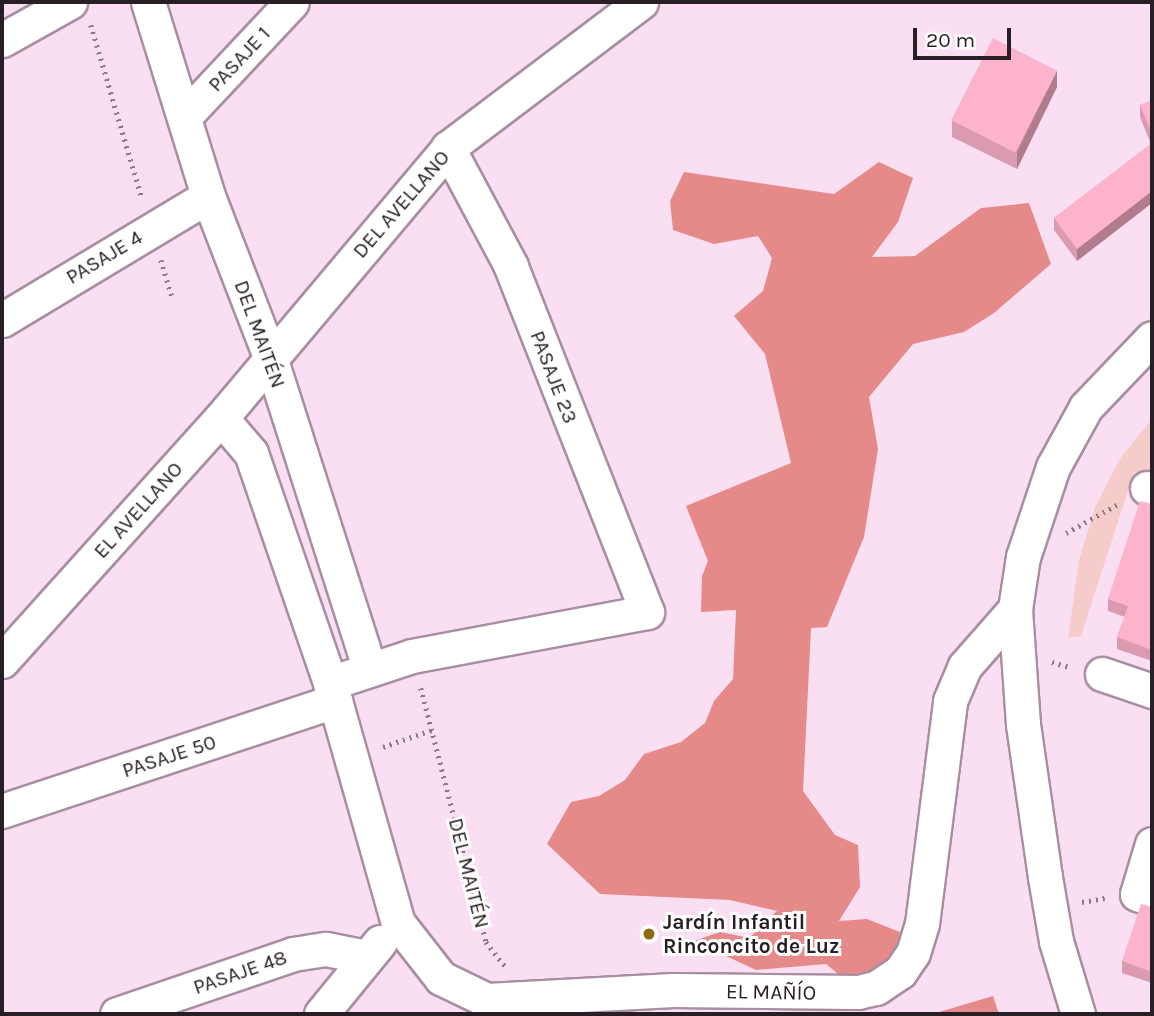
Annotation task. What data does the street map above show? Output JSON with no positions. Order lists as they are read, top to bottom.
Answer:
{
  "streets": {
    "street": [
      "PASAJE 1",
      "DEL AVELLANO",
      "PASAJE 4",
      "DEL MAITÉN",
      "PASAJE 23",
      "EL AVELLANO",
      "PASAJE 50",
      "PASAJE 48",
      "EL MAÑÍO"
    ]
  },
  "crossings": [
    ["PASAJE 1", "DEL MAITÉN"],
    ["DEL AVELLANO", "DEL MAITÉN"],
    ["DEL AVELLANO", "PASAJE 23"],
    ["DEL AVELLANO", "EL AVELLANO"],
    ["PASAJE 4", "DEL MAITÉN"],
    ["DEL MAITÉN", "EL AVELLANO"],
    ["DEL MAITÉN", "PASAJE 50"],
    ["DEL MAITÉN", "EL MAÑÍO"],
    ["PASAJE 23", "PASAJE 50"]
  ],
  "places": ["Jardín Infantil Rinconcito de Luz"],
  "scale_bar": "20 m"
}
